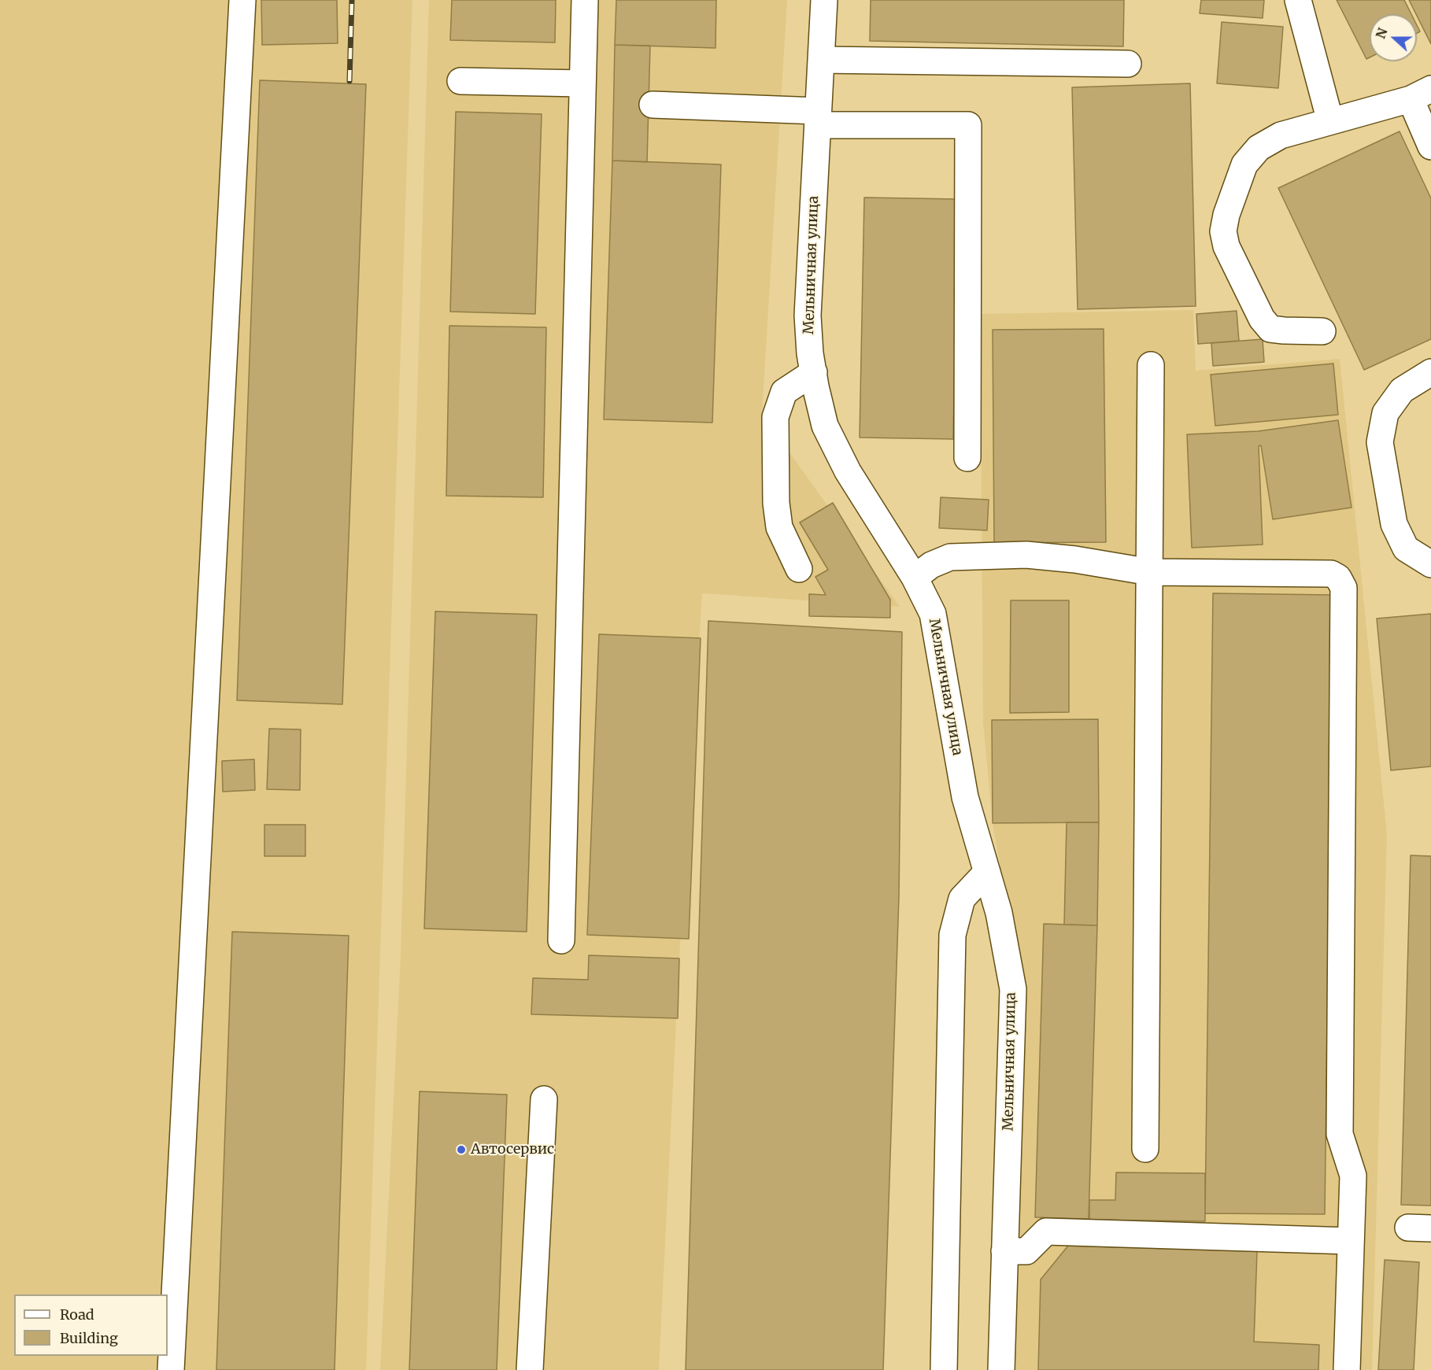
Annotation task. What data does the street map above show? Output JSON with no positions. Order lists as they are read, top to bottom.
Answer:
{
  "streets": {
    "street": ["Мельничная улица"]
  },
  "places": ["Автосервис"],
  "legend": ["Road", "Building"],
  "north": "left"
}
